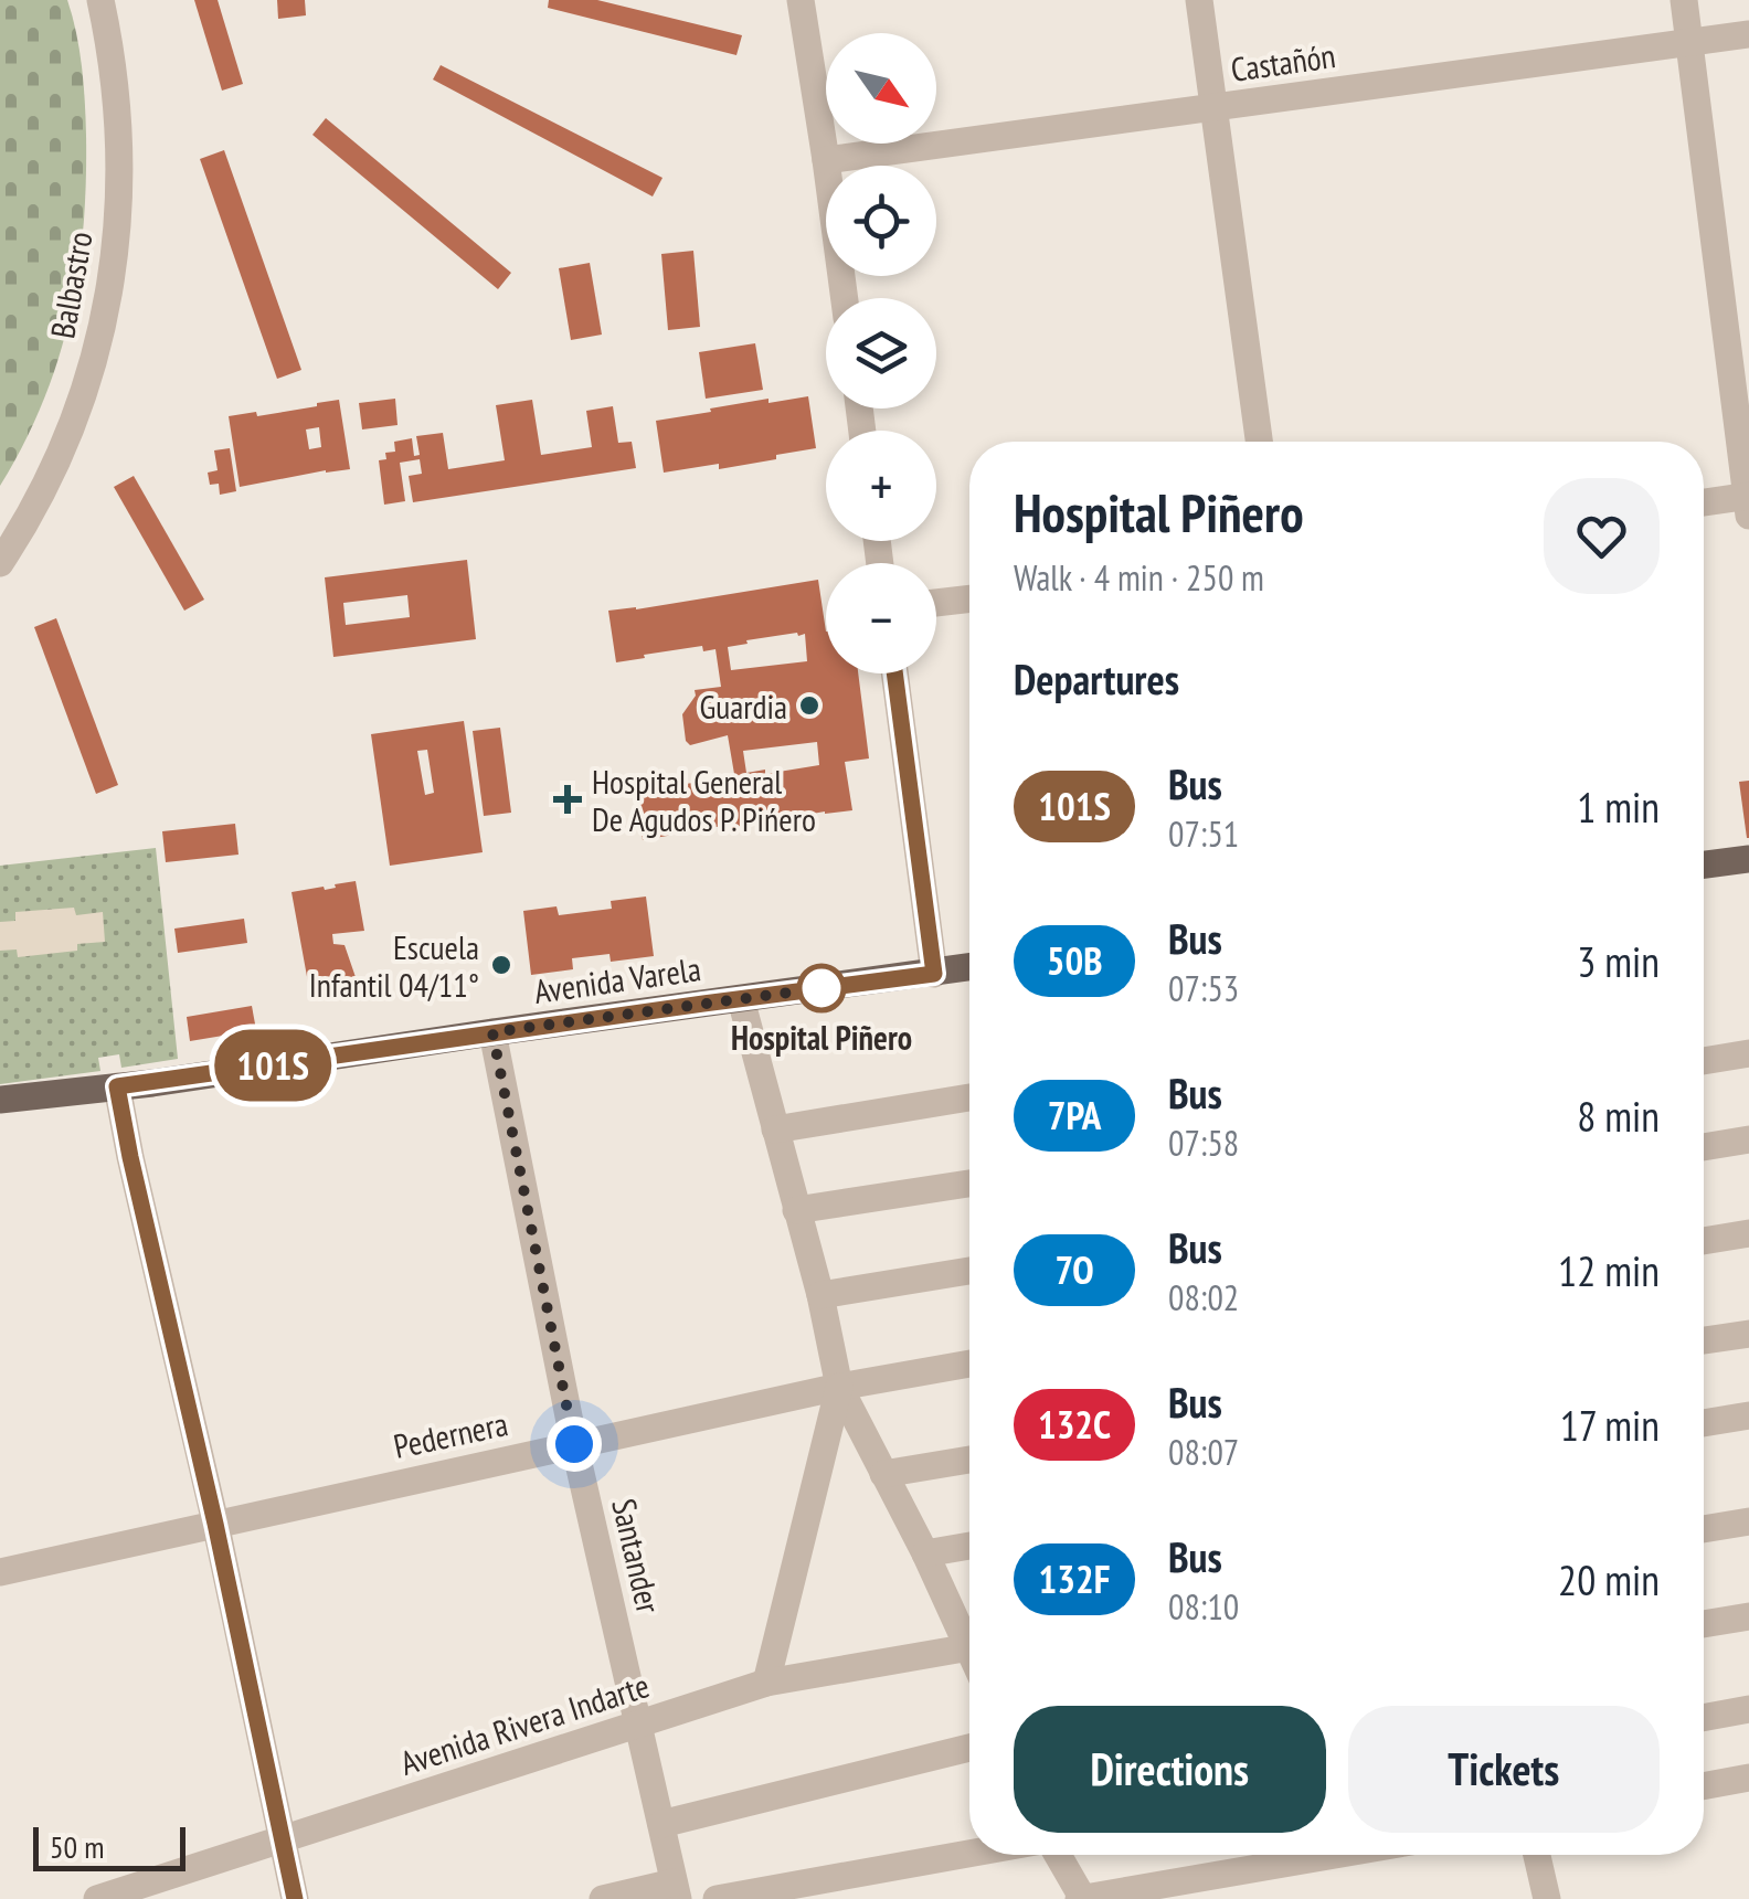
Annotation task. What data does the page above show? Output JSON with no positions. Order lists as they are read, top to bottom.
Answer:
{
  "streets": {
    "main road": ["Avenida Varela"],
    "street": [
      "Castañón",
      "Balbastro",
      "Pedernera",
      "Santander",
      "Avenida Rivera Indarte"
    ]
  },
  "crossings": [
    ["Avenida Varela", "Santander"],
    ["Pedernera", "Santander"],
    ["Santander", "Avenida Rivera Indarte"]
  ],
  "places": {
    "other": ["Guardia", "Escuela Infantil 04/11°", "Hospital Piñero"],
    "health": ["Hospital General De Agudos P. Pińero"]
  },
  "lines": ["bus line 101S"],
  "scale_bar": "50 m",
  "north": "bottom right",
  "page": {
    "on_map": "101S",
    "map_buttons": ["+", "−"],
    "heading": [
      ["Hospital Piñero", "Walk · 4 min · 250 m"],
      "Departures"
    ],
    "list": [
      {
        "mark": "101S",
        "name": "Bus",
        "note": "07:51",
        "value": "1 min"
      },
      {
        "mark": "50B",
        "name": "Bus",
        "note": "07:53",
        "value": "3 min"
      },
      {
        "mark": "7PA",
        "name": "Bus",
        "note": "07:58",
        "value": "8 min"
      },
      {
        "mark": "7O",
        "name": "Bus",
        "note": "08:02",
        "value": "12 min"
      },
      {
        "mark": "132C",
        "name": "Bus",
        "note": "08:07",
        "value": "17 min"
      },
      {
        "mark": "132F",
        "name": "Bus",
        "note": "08:10",
        "value": "20 min"
      }
    ],
    "buttons": ["Directions", "Tickets"],
    "scale": "50 m"
  }
}
